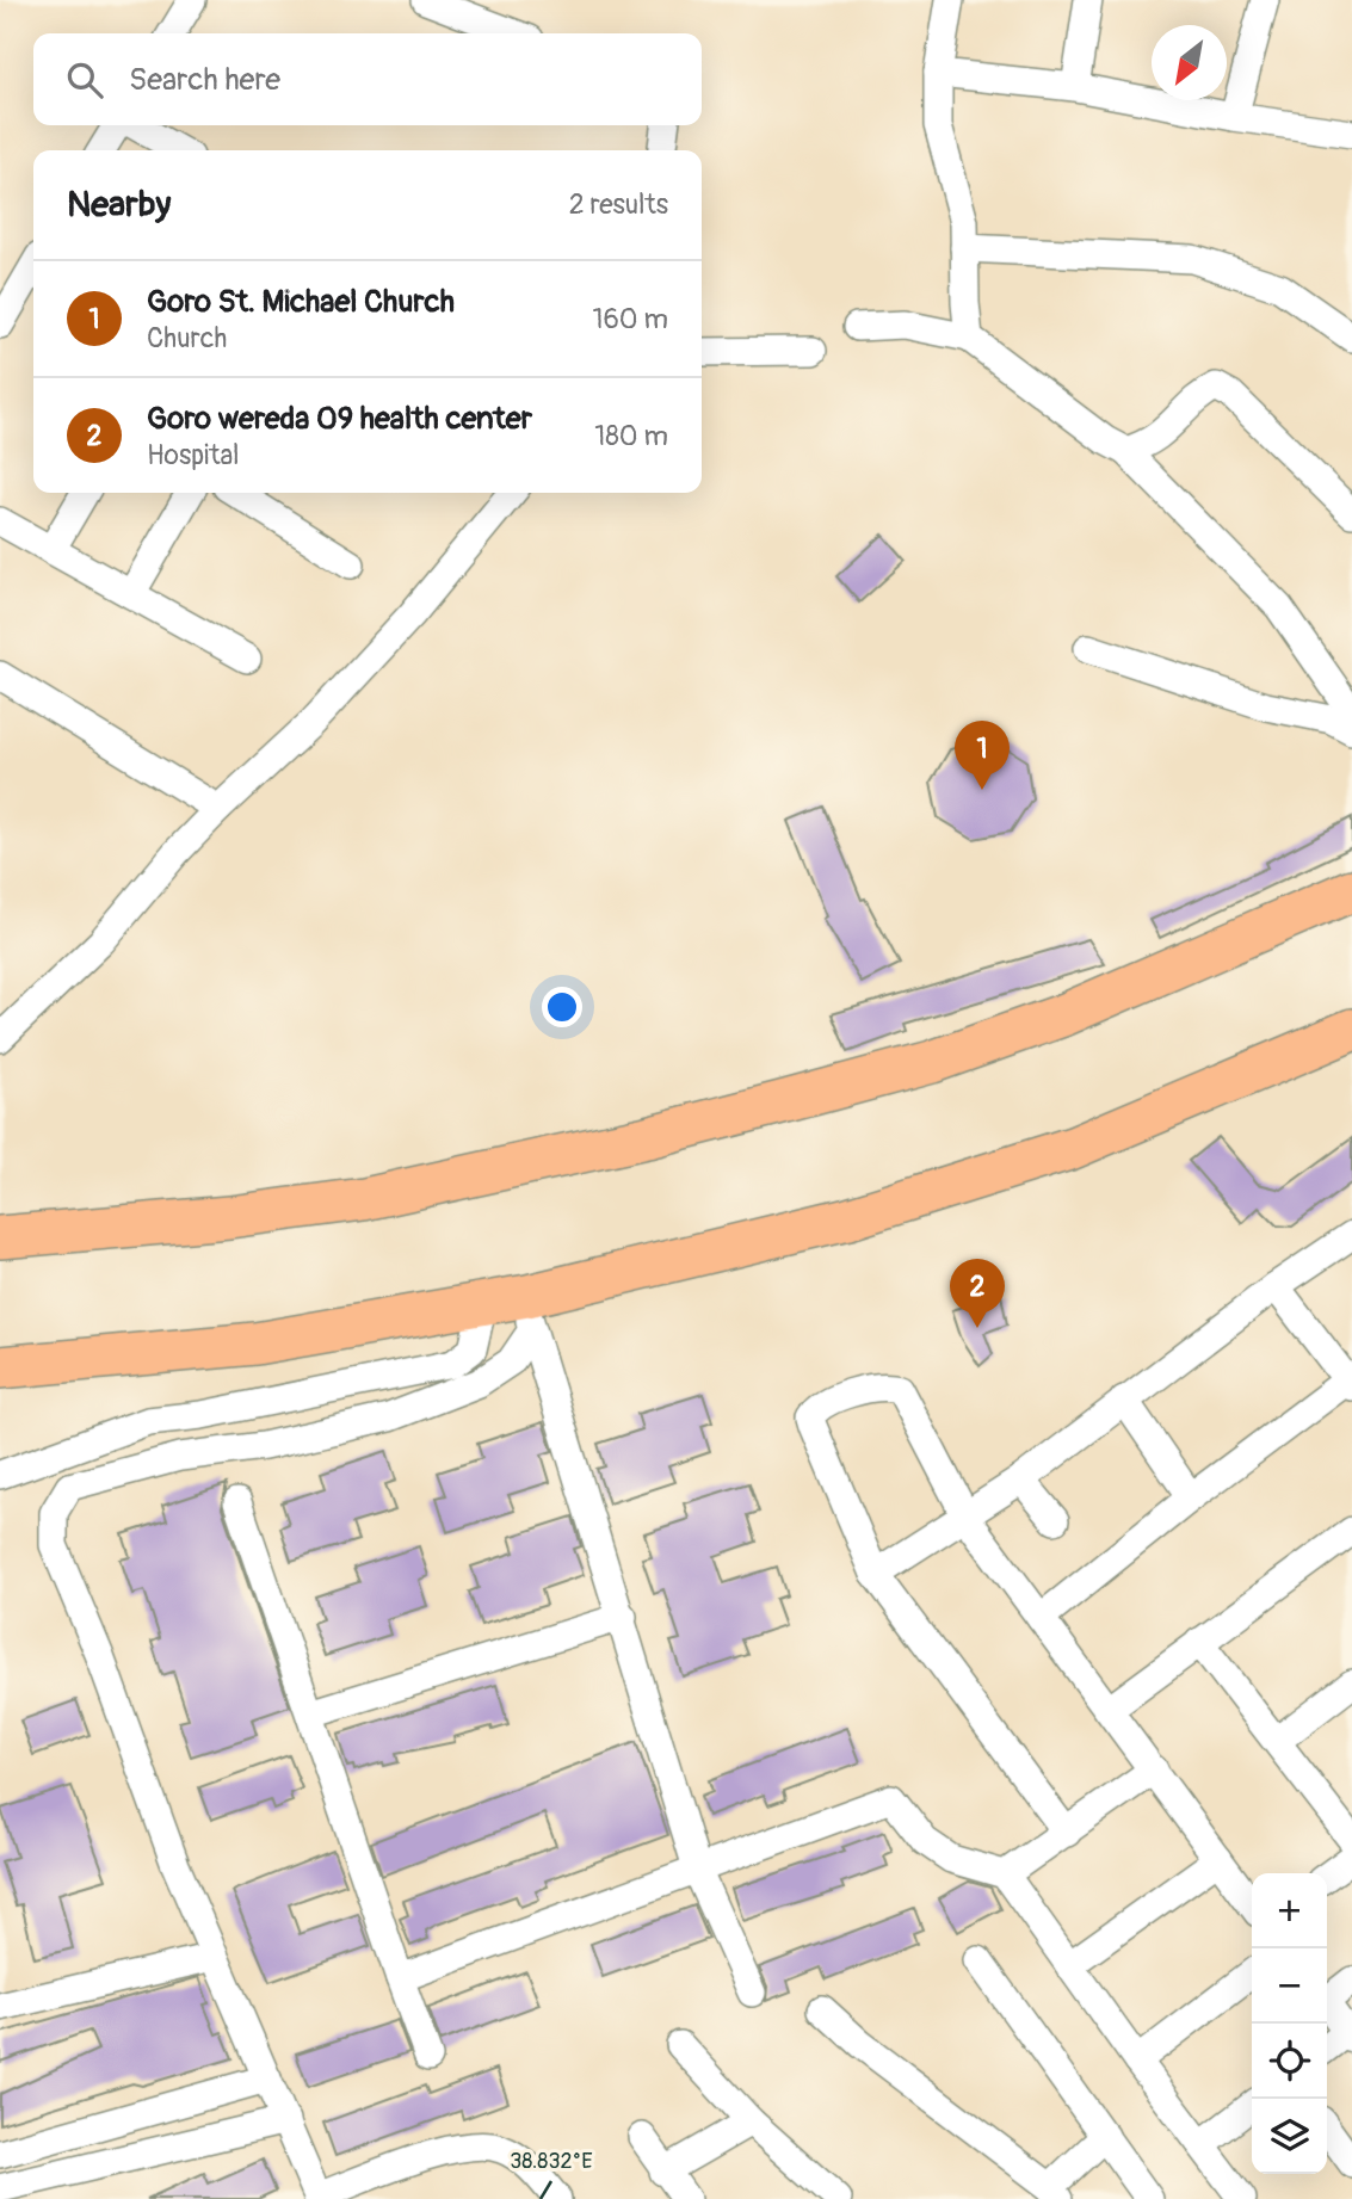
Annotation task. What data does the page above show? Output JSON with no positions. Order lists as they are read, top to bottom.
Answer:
{
  "north": "bottom left",
  "page": {
    "search": "Search here",
    "heading": ["Nearby", "2 results"],
    "list": [
      {
        "mark": "1",
        "name": "Goro St. Michael Church",
        "note": "Church",
        "value": "160 m"
      },
      {
        "mark": "2",
        "name": "Goro wereda 09 health center",
        "note": "Hospital",
        "value": "180 m"
      }
    ],
    "pins": ["1", "2"],
    "map_buttons": ["+", "−"]
  },
  "coordinates": ["38.832°E"]
}
